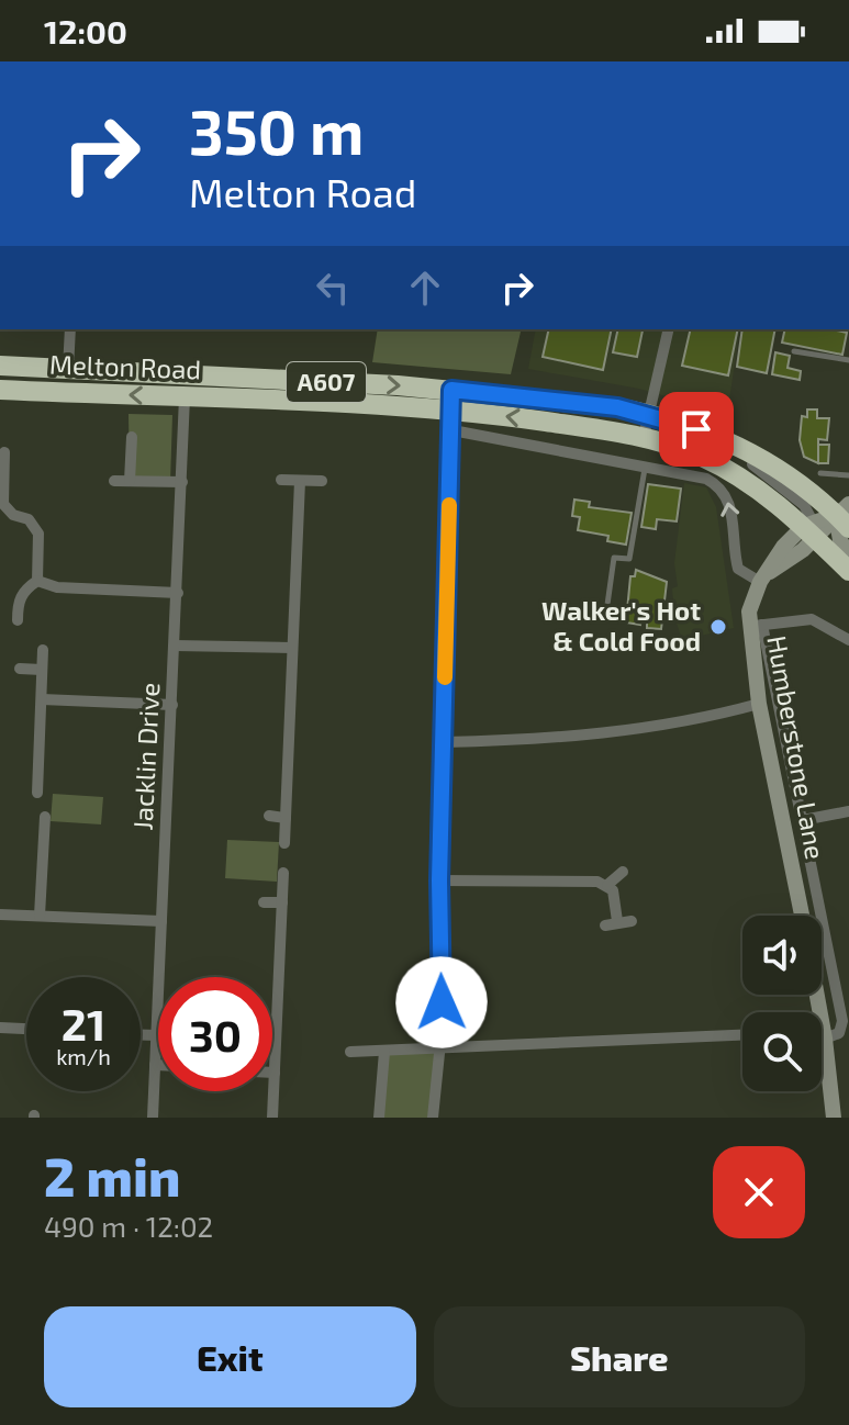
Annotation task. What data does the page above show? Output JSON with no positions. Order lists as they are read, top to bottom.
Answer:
{
  "streets": {
    "highway": ["Melton Road", "A607"],
    "street": ["Humberstone Lane", "Jacklin Drive"]
  },
  "crossings": [
    ["Melton Road", "A607"],
    ["Melton Road", "Jacklin Drive"]
  ],
  "places": ["Walker's Hot & Cold Food"],
  "page": {
    "status": "12:00",
    "turn": ["350 m", "Melton Road"],
    "speed": "21 km/h",
    "limit": "30",
    "heading": ["2 min", "490 m · 12:02"],
    "buttons": ["Exit", "Share"]
  }
}
